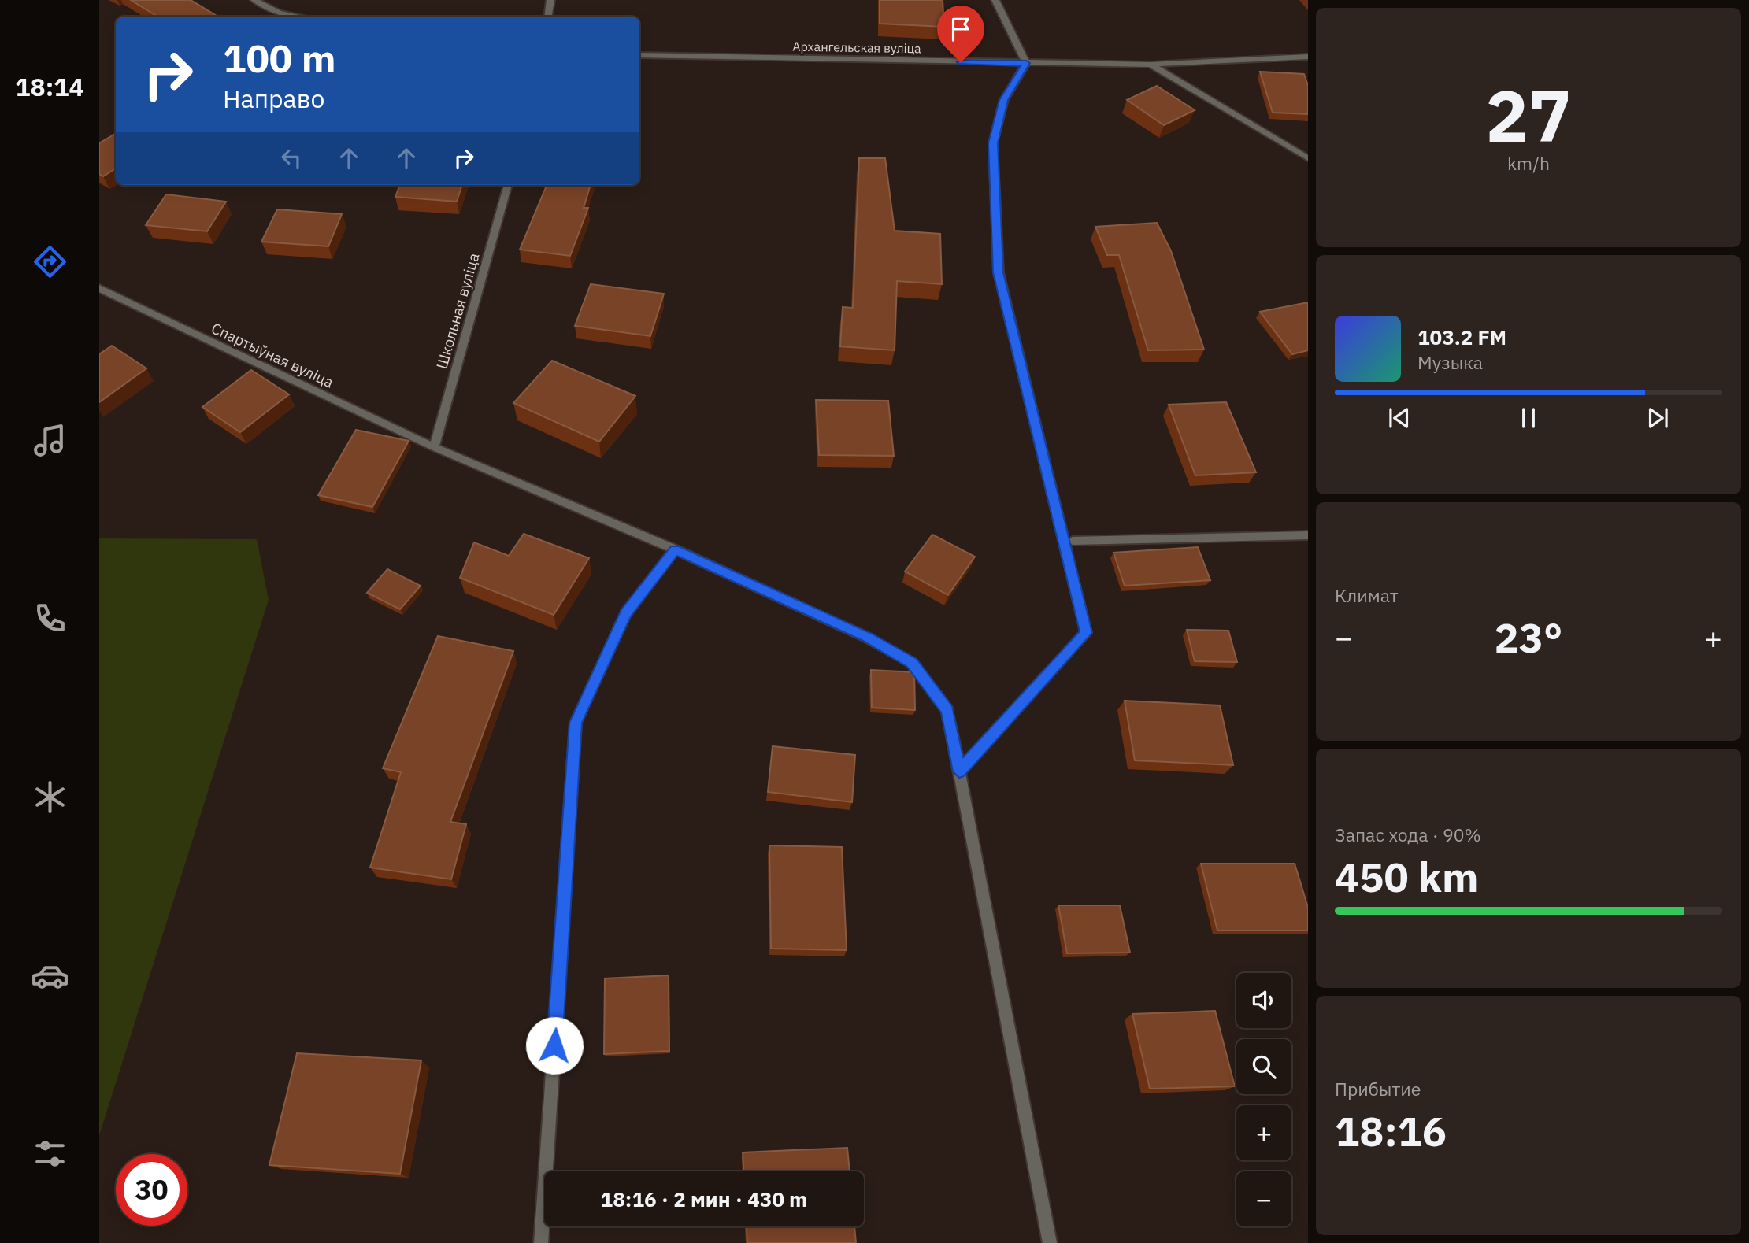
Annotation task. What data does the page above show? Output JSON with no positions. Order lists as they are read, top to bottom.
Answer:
{
  "streets": {
    "street": ["Архангельская вуліца", "Школьная вуліца", "Спартыўная вуліца"]
  },
  "crossings": [
    ["Школьная вуліца", "Спартыўная вуліца"]
  ],
  "page": {
    "tabs": "18:14",
    "tile": [
      ["27", "km/h"],
      "Климат",
      ["Запас хода · 90%", "450 km"],
      ["Прибытие", "18:16"]
    ],
    "turn": ["100 m", "Направо"],
    "song": ["103.2 FM", "Музыка"],
    "heat": ["−", "23°", "+"],
    "map_buttons": ["+", "−"],
    "limit": "30",
    "trip": "18:16 · 2 мин · 430 m"
  }
}
